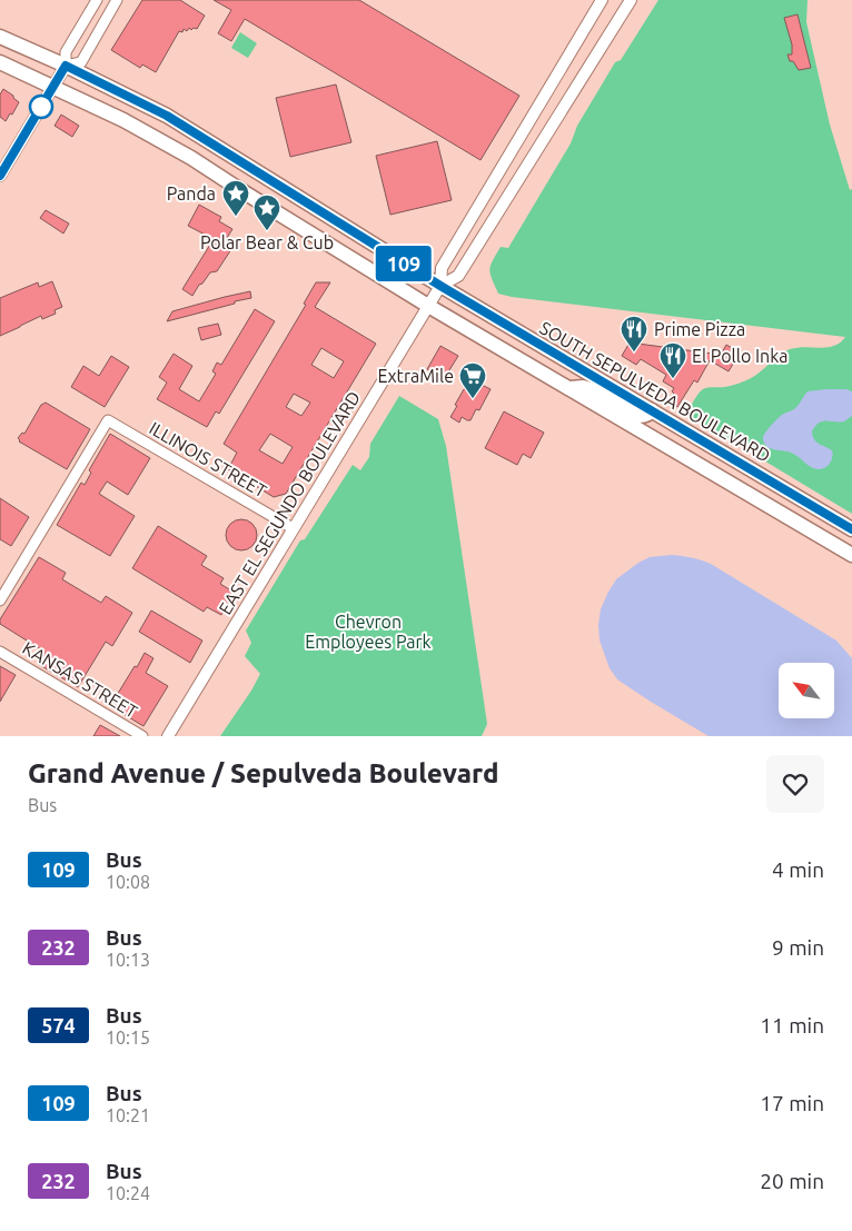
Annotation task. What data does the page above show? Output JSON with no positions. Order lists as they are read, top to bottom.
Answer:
{
  "streets": {
    "highway": ["SOUTH SEPULVEDA BOULEVARD"],
    "main road": ["EAST EL SEGUNDO BOULEVARD"],
    "street": ["ILLINOIS STREET", "KANSAS STREET"]
  },
  "crossings": [
    ["SOUTH SEPULVEDA BOULEVARD", "EAST EL SEGUNDO BOULEVARD"],
    ["ILLINOIS STREET", "EAST EL SEGUNDO BOULEVARD"]
  ],
  "parks": ["Chevron Employees Park"],
  "places": {
    "place": ["Panda", "Polar Bear & Cub"],
    "restaurant": ["Prime Pizza", "El Pollo Inka"],
    "supermarket": ["ExtraMile"]
  },
  "lines": ["bus line 109"],
  "north": "top left",
  "page": {
    "on_map": "109",
    "heading": ["Grand Avenue / Sepulveda Boulevard", "Bus"],
    "list": [
      {
        "mark": "109",
        "name": "Bus",
        "note": "10:08",
        "value": "4 min"
      },
      {
        "mark": "232",
        "name": "Bus",
        "note": "10:13",
        "value": "9 min"
      },
      {
        "mark": "574",
        "name": "Bus",
        "note": "10:15",
        "value": "11 min"
      },
      {
        "mark": "109",
        "name": "Bus",
        "note": "10:21",
        "value": "17 min"
      },
      {
        "mark": "232",
        "name": "Bus",
        "note": "10:24",
        "value": "20 min"
      }
    ]
  }
}
